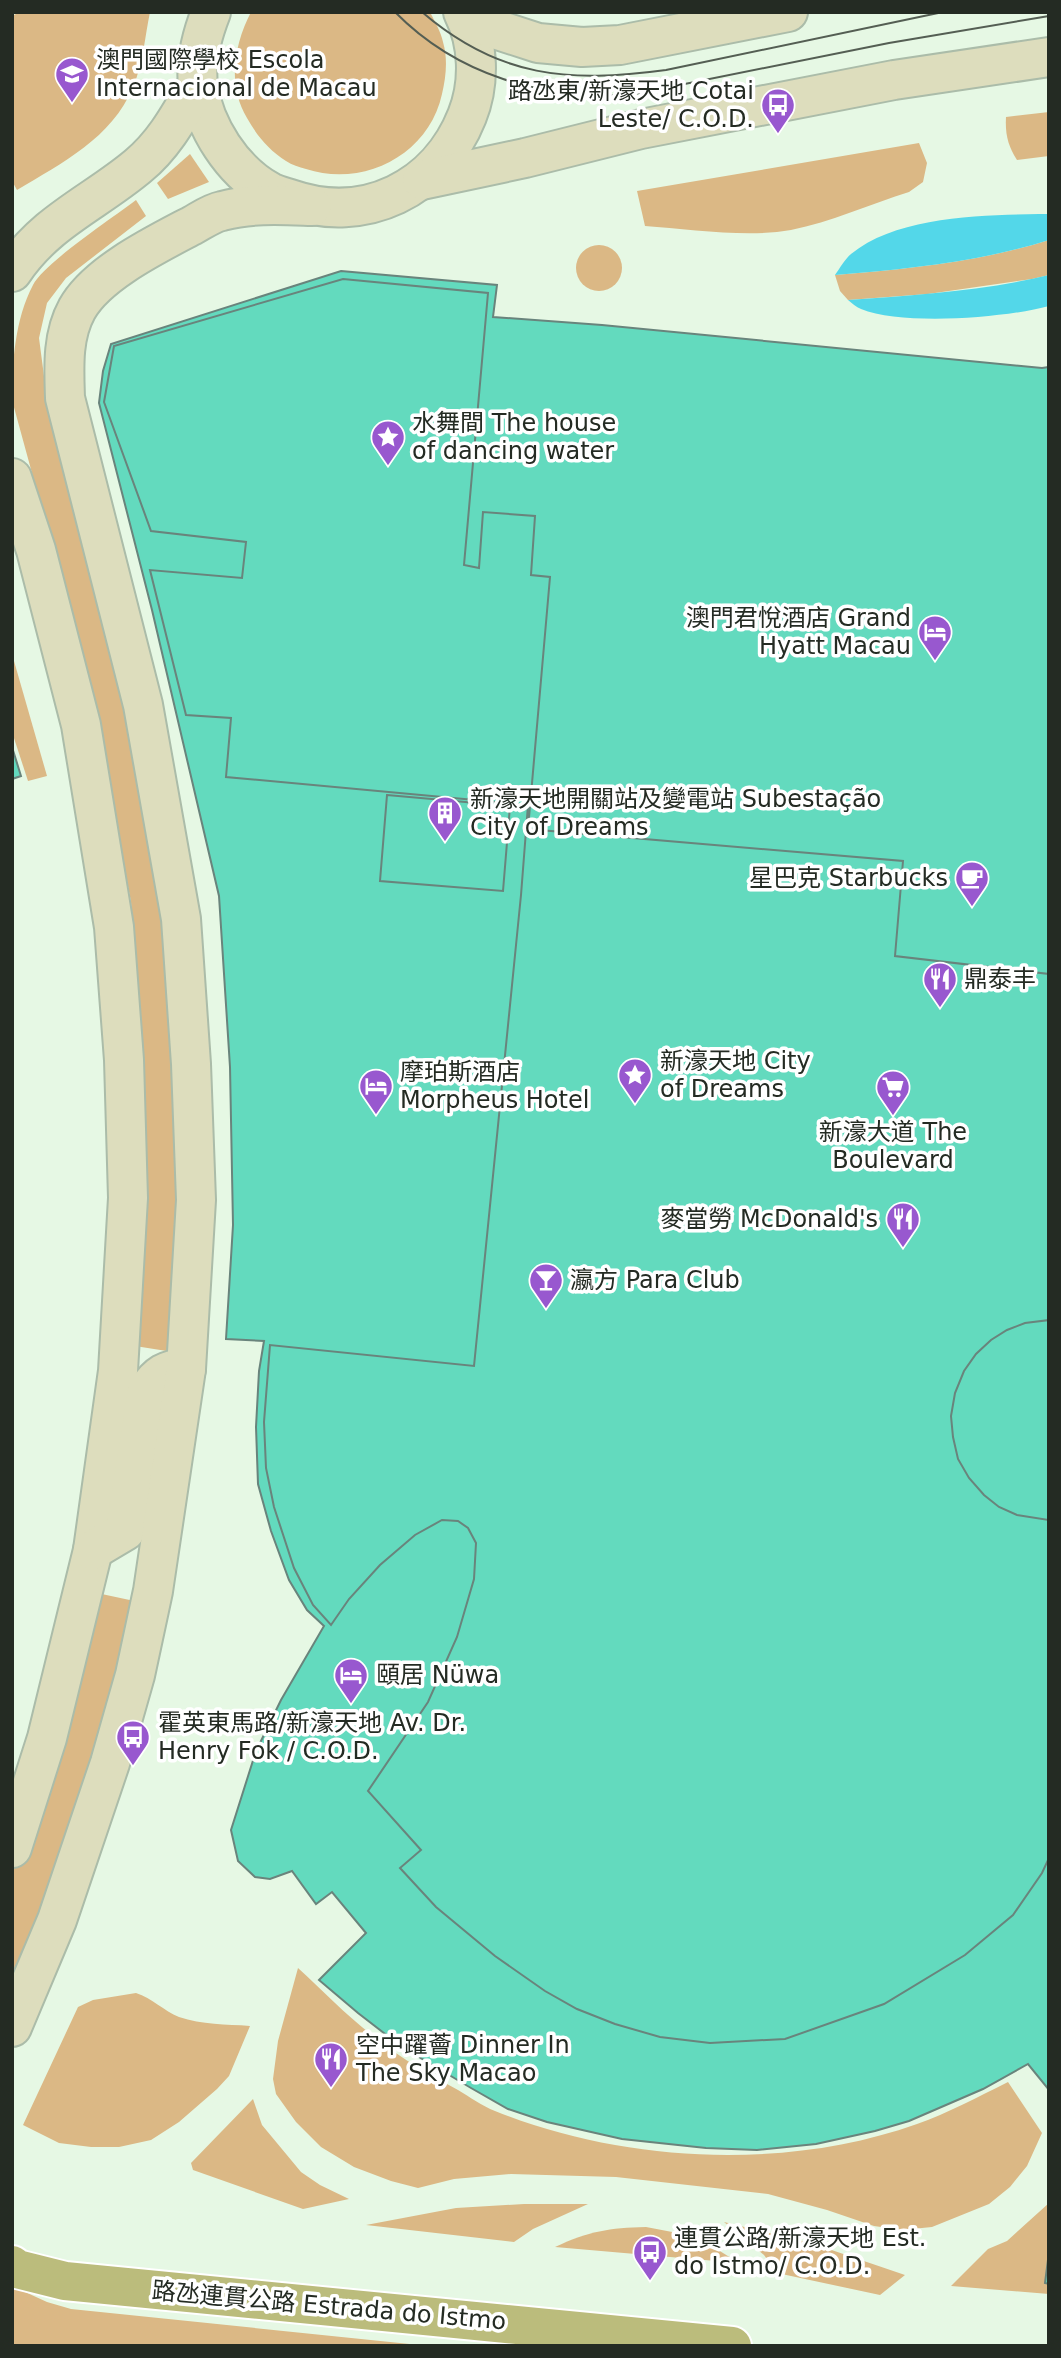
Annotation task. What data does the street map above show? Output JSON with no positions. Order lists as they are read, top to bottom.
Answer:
{
  "streets": {
    "main road": ["路氹連貫公路 Estrada do Istmo"]
  },
  "places": {
    "school or university": ["澳門國際學校 Escola Internacional de Macau"],
    "bus stop": ["路氹東/新濠天地 Cotai Leste/ C.O.D.", "霍英東馬路/新濠天地 Av. Dr. Henry Fok / C.O.D.", "連貫公路/新濠天地 Est. do Istmo/ C.O.D."],
    "place": ["水舞間 The house of dancing water", "新濠天地 City of Dreams"],
    "hotel": ["澳門君悅酒店 Grand Hyatt Macau", "摩珀斯酒店 Morpheus Hotel", "頤居 Nüwa"],
    "building": ["新濠天地開關站及變電站 Subestação City of Dreams"],
    "cafe": ["星巴克 Starbucks"],
    "restaurant": ["鼎泰丰", "麥當勞 McDonald's", "空中躍薈 Dinner In The Sky Macao"],
    "supermarket": ["新濠大道 The Boulevard"],
    "bar": ["瀛方 Para Club"]
  }
}
